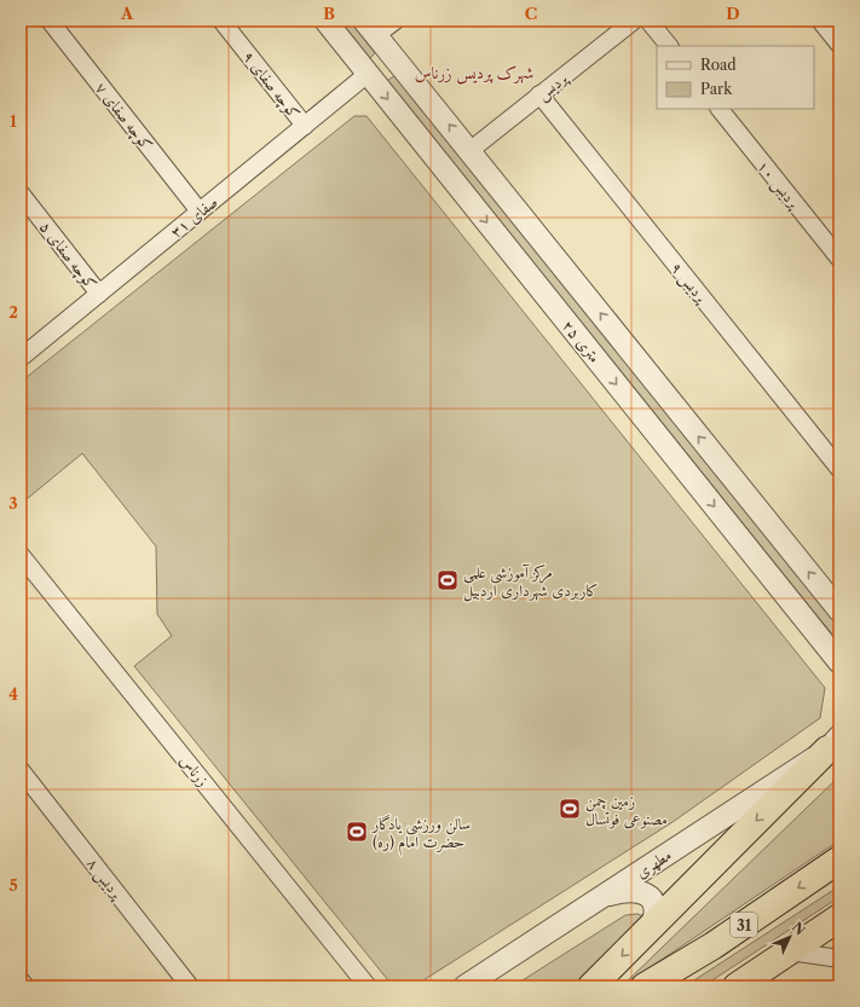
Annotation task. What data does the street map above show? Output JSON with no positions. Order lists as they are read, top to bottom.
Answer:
{
  "streets": {
    "highway": ["31"],
    "street": [
      "کوچه صفای ۹",
      "پردیس",
      "کوچه صفای ۷",
      "پردیس ۱۰",
      "صفای ۳۱",
      "کوچه صفای ۵",
      "پردیس ۹",
      "۲۵ متری",
      "زرناس",
      "مطهری",
      "پردیس ۸"
    ]
  },
  "crossings": [
    ["کوچه صفای ۹", "صفای ۳۱"],
    ["پردیس", "پردیس ۹"],
    ["پردیس", "۲۵ متری"],
    ["کوچه صفای ۷", "صفای ۳۱"],
    ["صفای ۳۱", "کوچه صفای ۵"],
    ["صفای ۳۱", "۲۵ متری"]
  ],
  "districts": ["شهرک پردیس زرناس"],
  "places": {
    "sports": ["مرکز آموزشی علمی کاربردی شهرداری اردبیل", "زمین چمن مصنوعی فوتسال", "سالن ورزشی یادگار حضرت امام (ره)"]
  },
  "legend": ["Road", "Park"],
  "north": "top right",
  "grid": {
    "columns": [
      "A",
      "B",
      "C",
      "D"
    ],
    "rows": [
      "1",
      "2",
      "3",
      "4",
      "5"
    ]
  }
}
